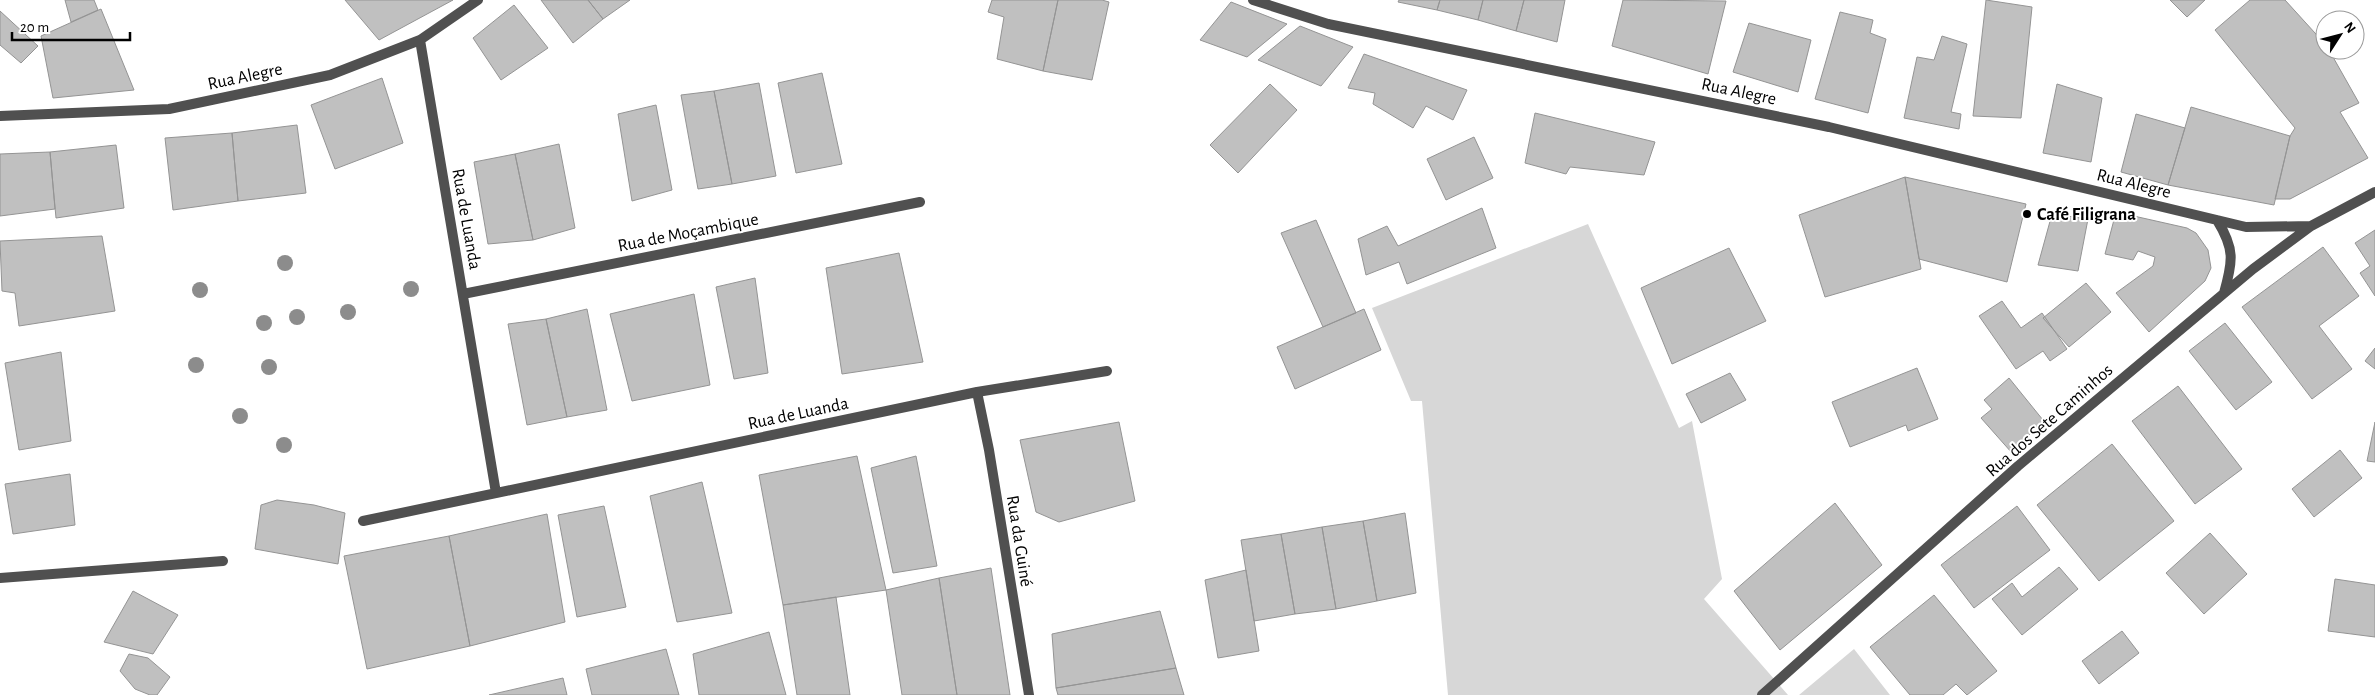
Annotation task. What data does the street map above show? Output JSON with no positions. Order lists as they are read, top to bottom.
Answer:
{
  "streets": {
    "street": [
      "Rua Alegre",
      "Rua de Luanda",
      "Rua de Moçambique",
      "Rua dos Sete Caminhos",
      "Rua da Guiné"
    ]
  },
  "crossings": [
    ["Rua Alegre", "Rua de Luanda"],
    ["Rua Alegre", "Rua dos Sete Caminhos"],
    ["Rua de Luanda", "Rua de Moçambique"],
    ["Rua de Luanda", "Rua da Guiné"]
  ],
  "places": ["Café Filigrana"],
  "scale_bar": "20 m",
  "north": "top right"
}
